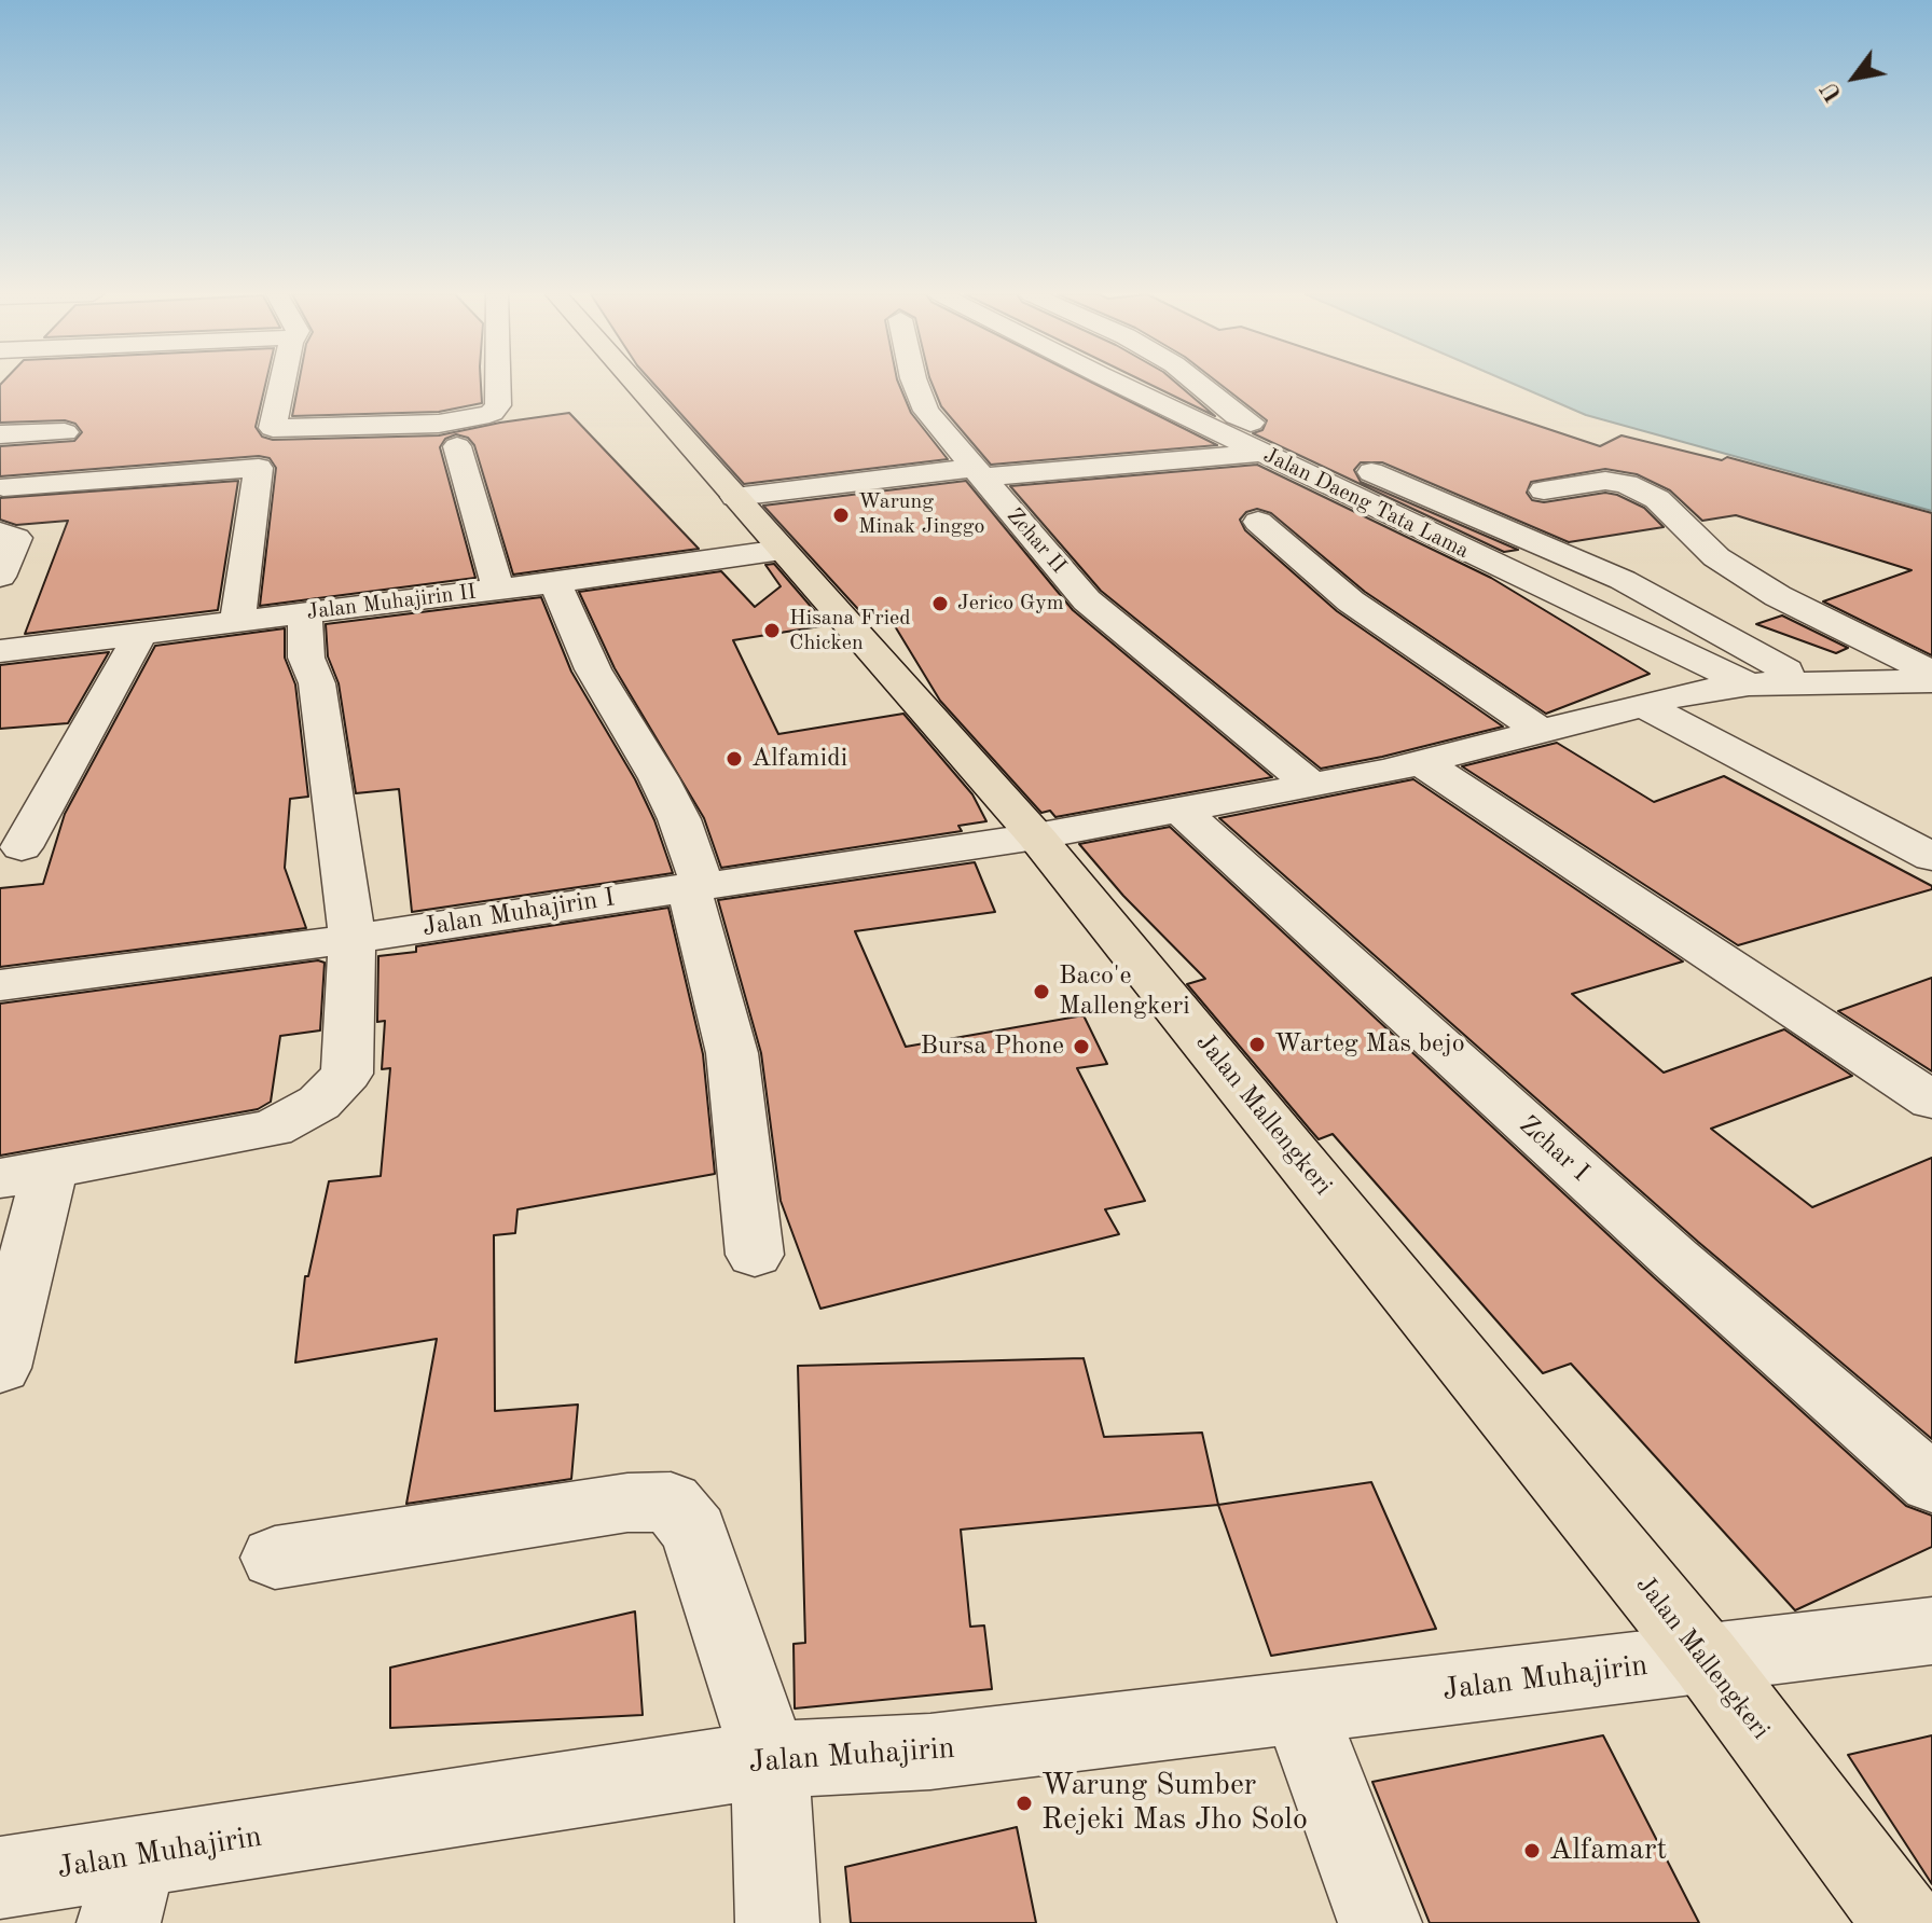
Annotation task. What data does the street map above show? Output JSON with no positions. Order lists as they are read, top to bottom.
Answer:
{
  "streets": {
    "main road": ["Jalan Mallengkeri"],
    "street": [
      "Jalan Daeng Tata Lama",
      "Zchar II",
      "Jalan Muhajirin II",
      "Jalan Muhajirin I",
      "Zchar I",
      "Jalan Muhajirin"
    ]
  },
  "crossings": [
    ["Jalan Daeng Tata Lama", "Jalan Muhajirin I"],
    ["Zchar II", "Jalan Muhajirin I"],
    ["Jalan Muhajirin II", "Jalan Mallengkeri"],
    ["Jalan Muhajirin I", "Jalan Mallengkeri"],
    ["Jalan Muhajirin I", "Zchar I"],
    ["Jalan Mallengkeri", "Jalan Muhajirin"]
  ],
  "places": [
    "Warung Minak Jinggo",
    "Jerico Gym",
    "Hisana Fried Chicken",
    "Alfamidi",
    "Baco'e Mallengkeri",
    "Warteg Mas bejo",
    "Bursa Phone",
    "Warung Sumber Rejeki Mas Jho Solo",
    "Alfamart"
  ],
  "north": "bottom left"
}
